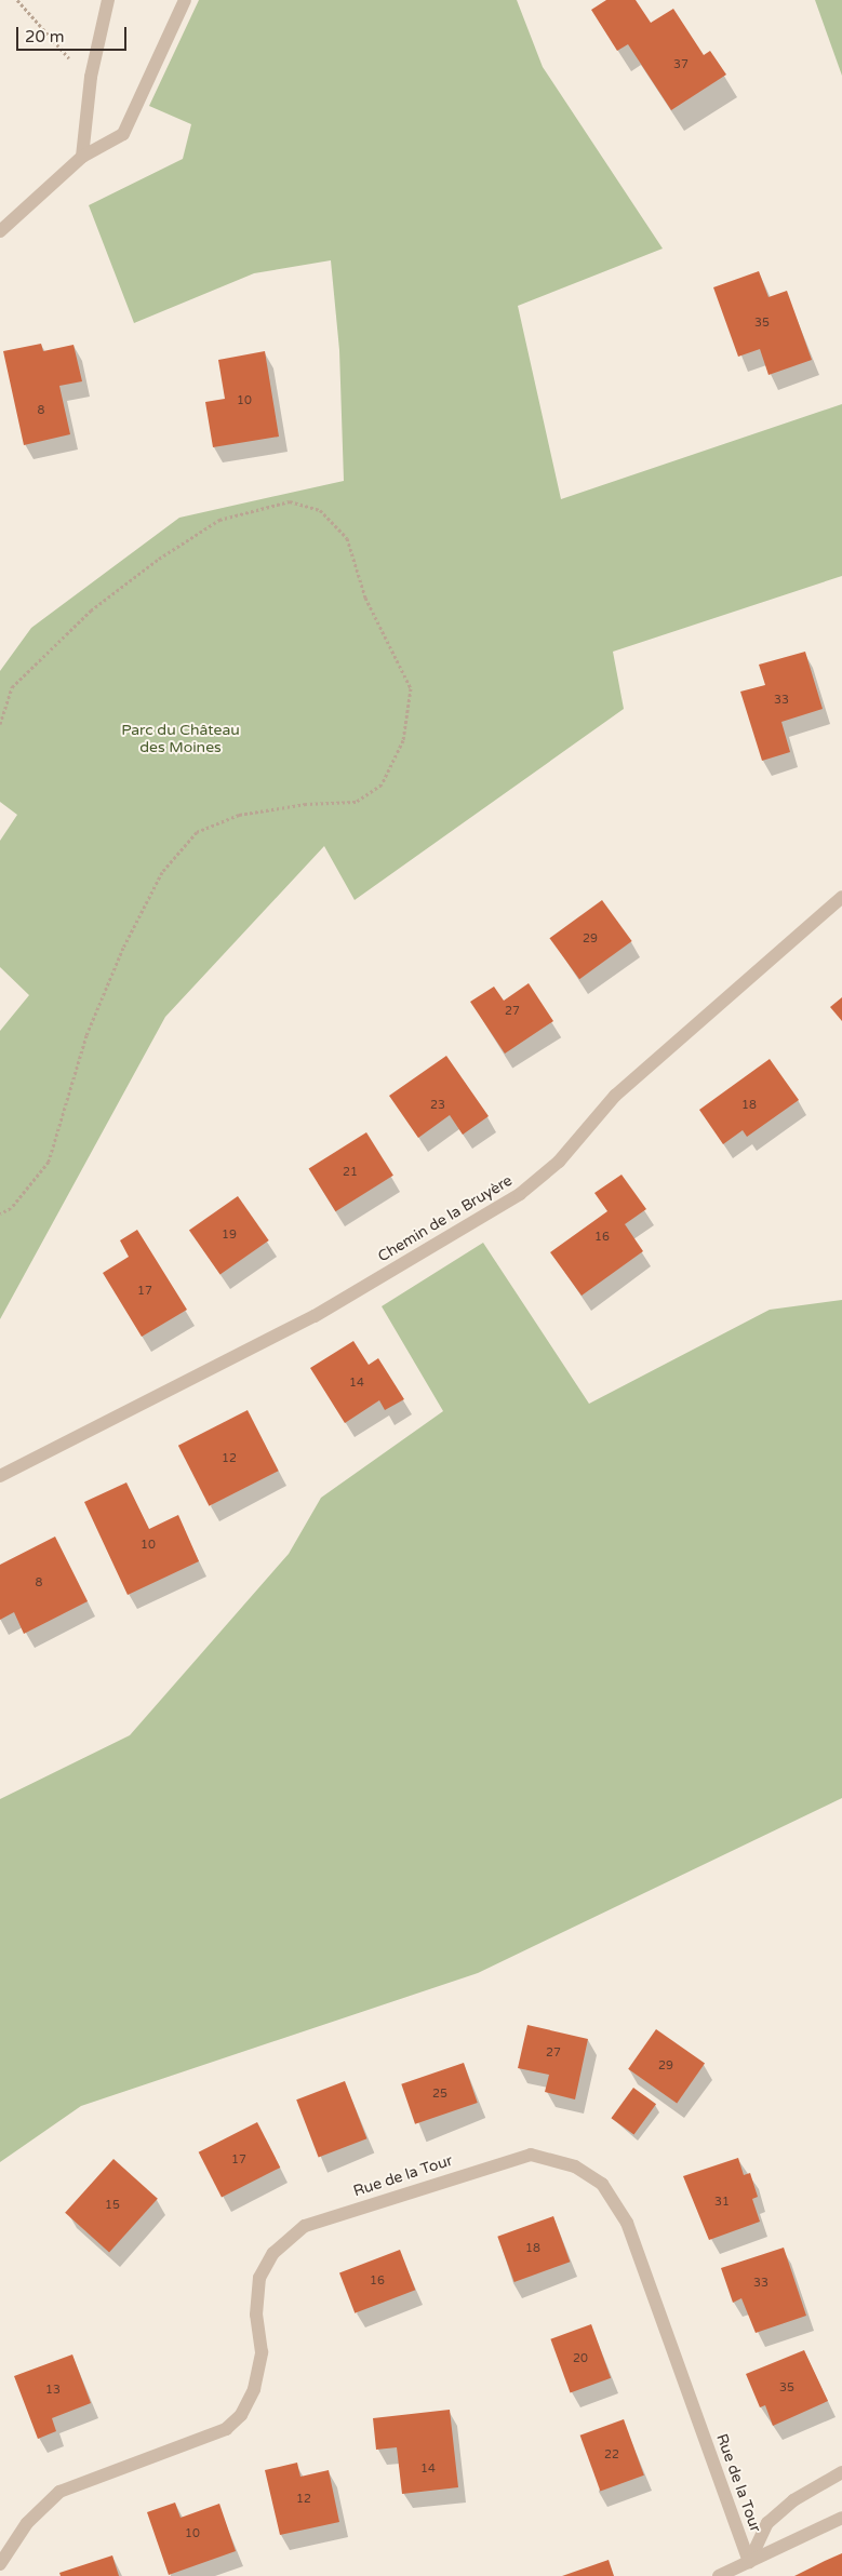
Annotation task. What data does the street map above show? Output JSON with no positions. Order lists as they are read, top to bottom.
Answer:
{
  "streets": {
    "street": ["Chemin de la Bruyère", "Rue de la Tour"]
  },
  "parks": ["Parc du Château des Moines"],
  "house_numbers": [
    "37",
    "35",
    "10",
    "8",
    "33",
    "29",
    "27",
    "23",
    "18",
    "21",
    "19",
    "16",
    "17",
    "14",
    "12",
    "10",
    "8",
    "27",
    "29",
    "25",
    "17",
    "31",
    "15",
    "18",
    "16",
    "33",
    "20",
    "35",
    "13",
    "22",
    "14",
    "12",
    "10"
  ],
  "scale_bar": "20 m"
}
